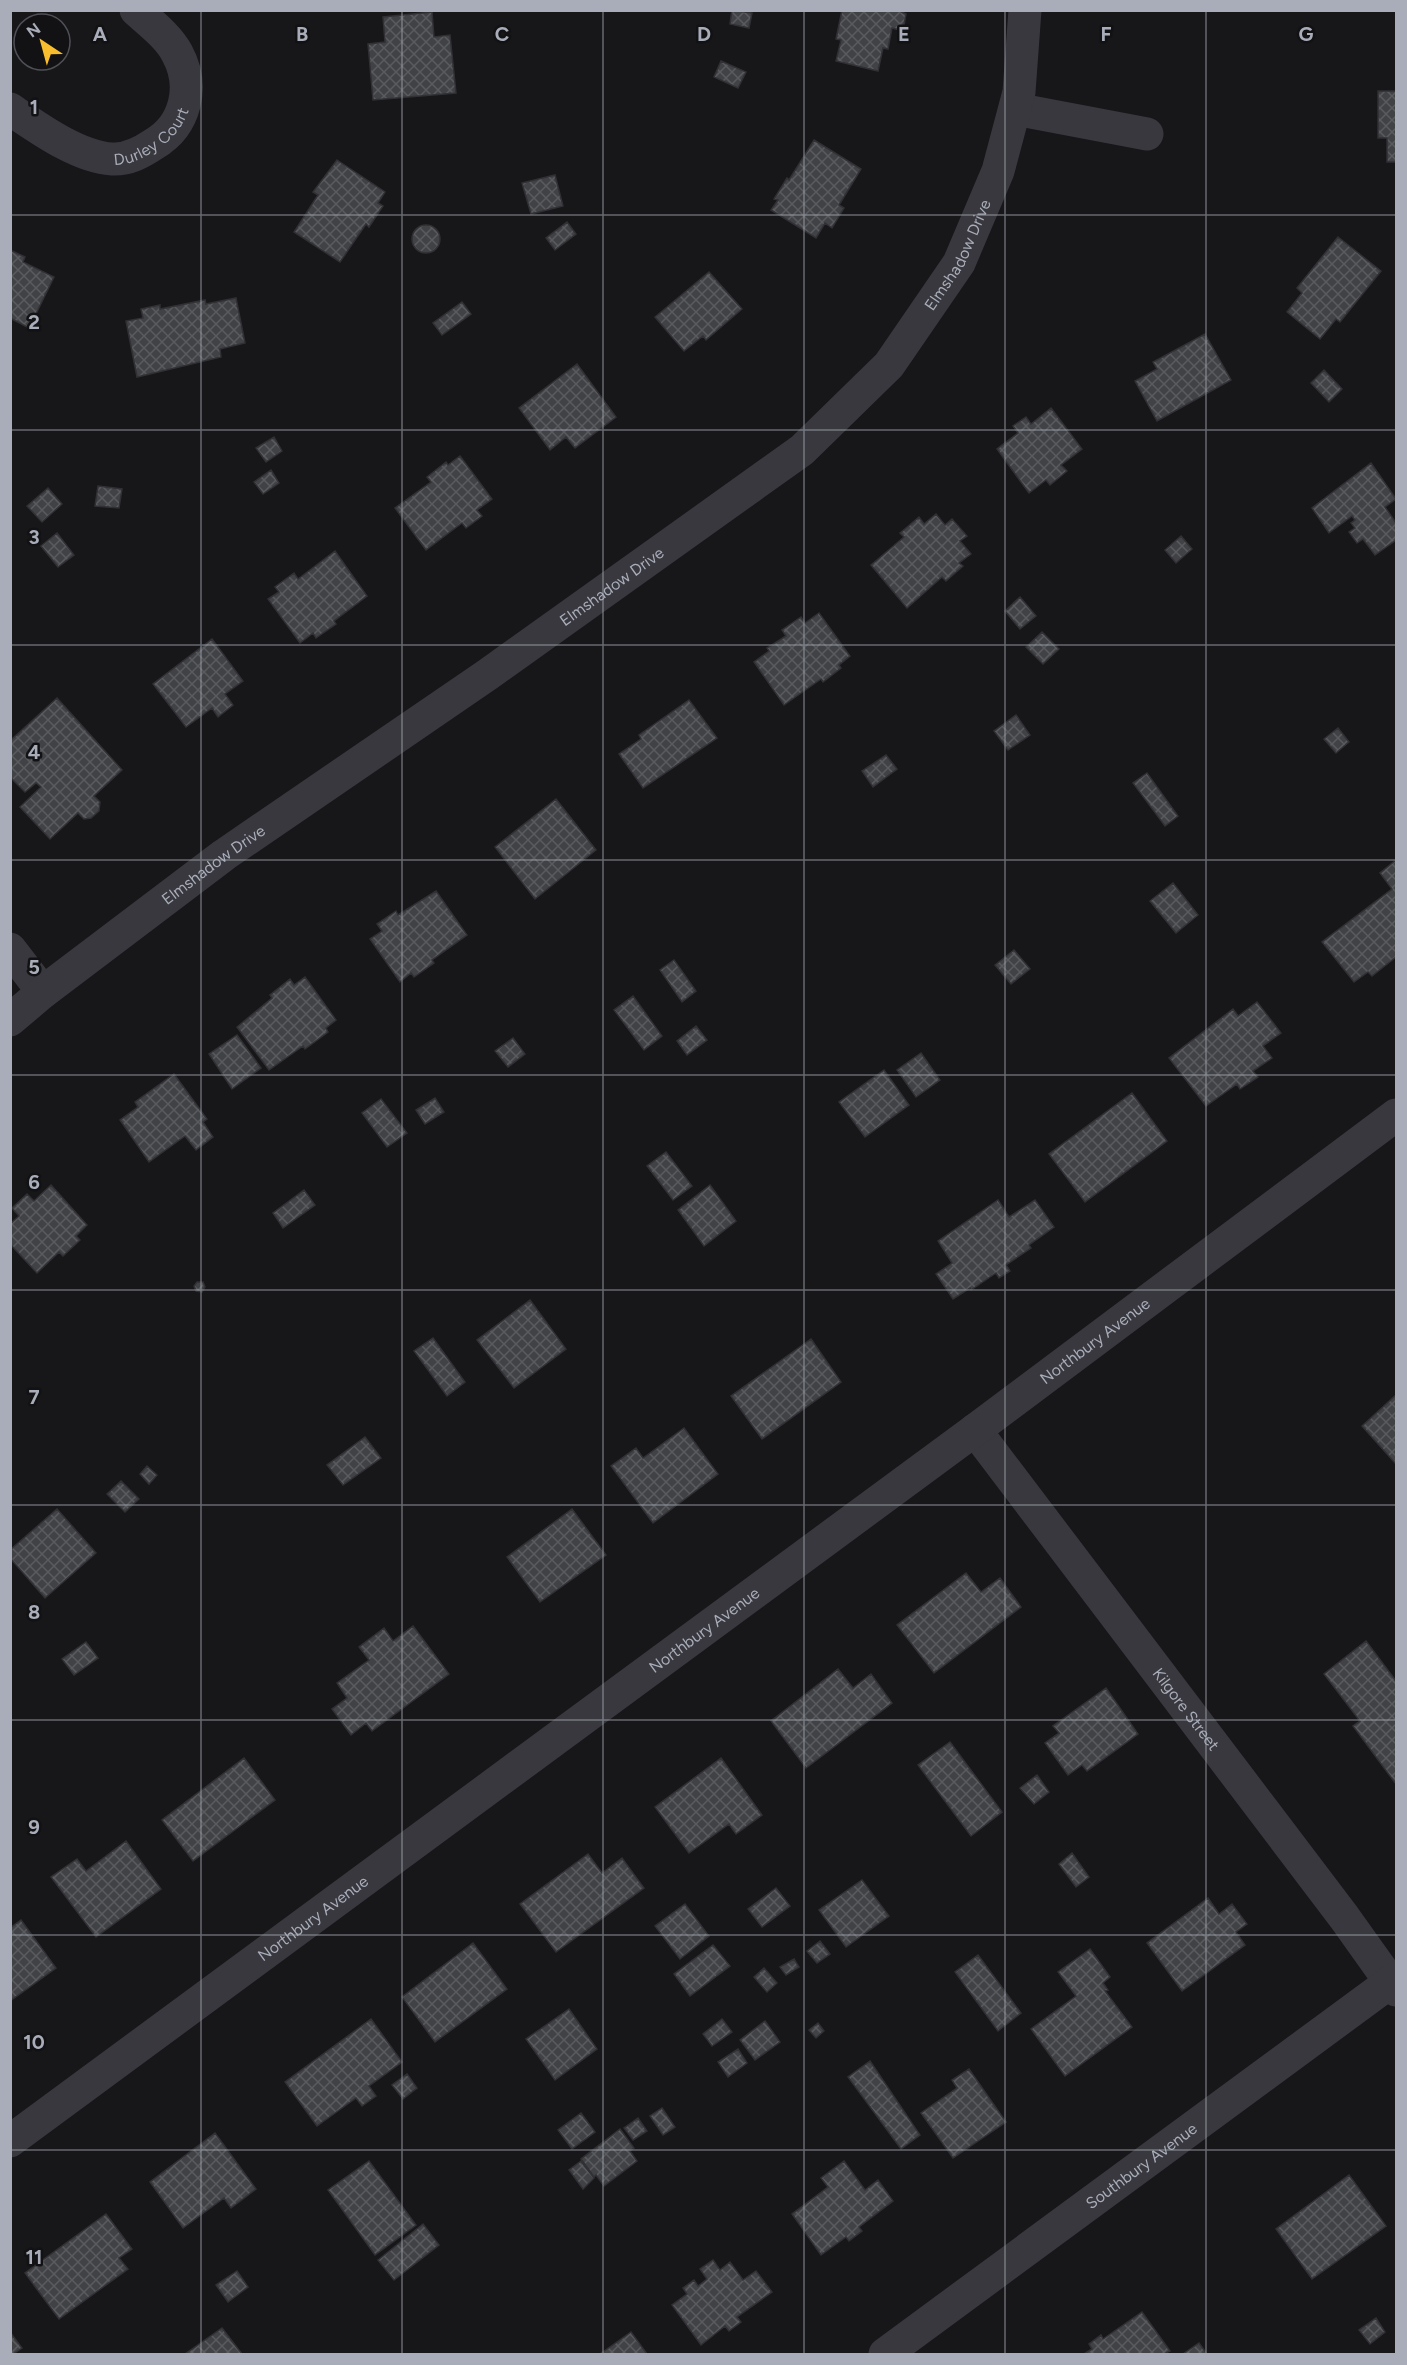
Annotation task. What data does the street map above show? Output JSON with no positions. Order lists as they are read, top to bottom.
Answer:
{
  "streets": {
    "street": [
      "Durley Court",
      "Elmshadow Drive",
      "Northbury Avenue",
      "Kilgore Street",
      "Southbury Avenue"
    ]
  },
  "crossings": [
    ["Northbury Avenue", "Kilgore Street"],
    ["Kilgore Street", "Southbury Avenue"]
  ],
  "north": "top left",
  "grid": {
    "columns": [
      "A",
      "B",
      "C",
      "D",
      "E",
      "F",
      "G"
    ],
    "rows": [
      "1",
      "2",
      "3",
      "4",
      "5",
      "6",
      "7",
      "8",
      "9",
      "10",
      "11"
    ]
  }
}
